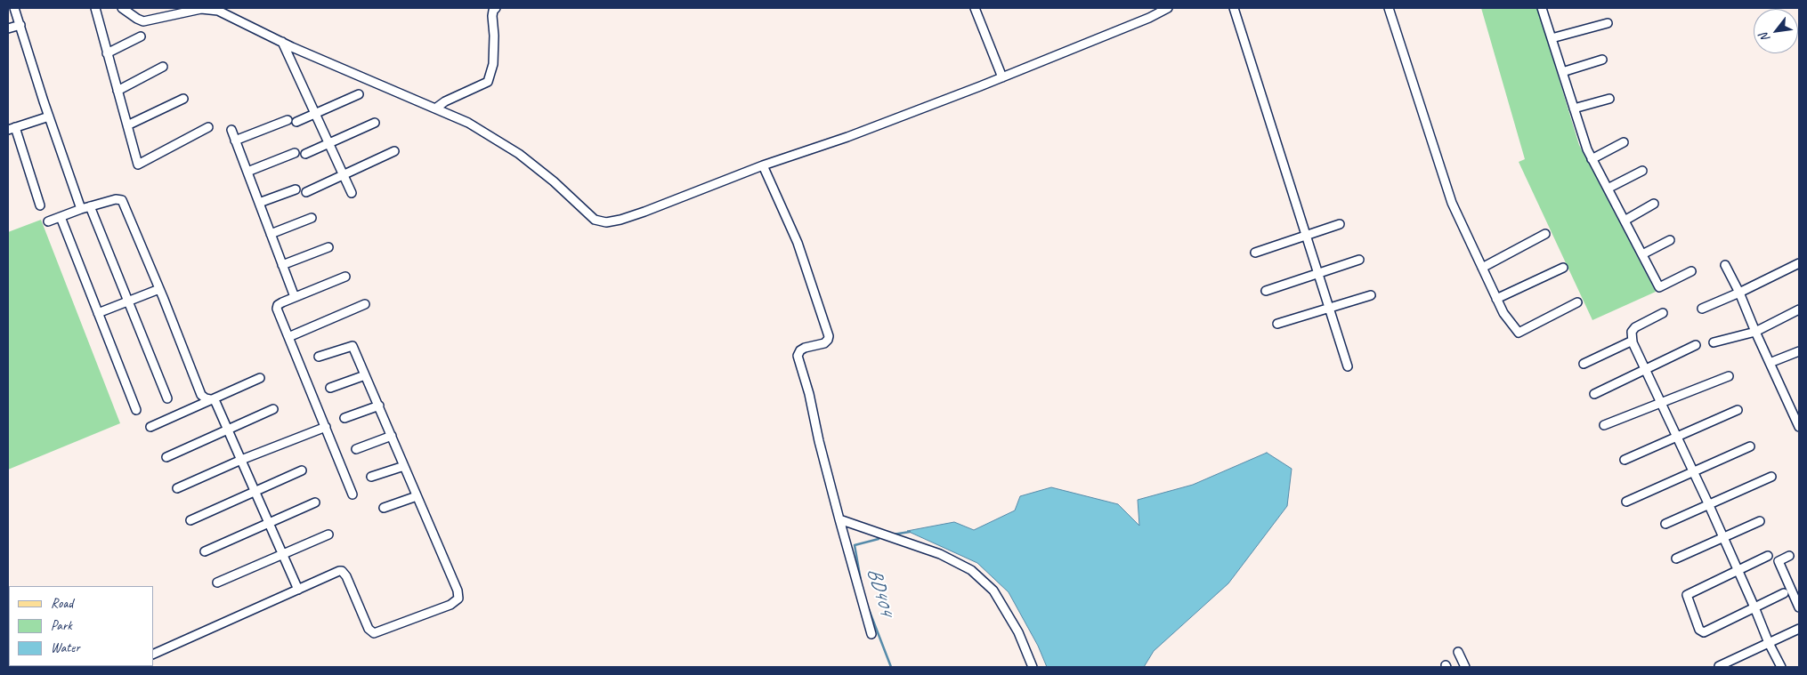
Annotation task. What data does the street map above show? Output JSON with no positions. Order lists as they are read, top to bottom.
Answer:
{
  "water": ["BD404"],
  "legend": ["Road", "Park", "Water"],
  "north": "bottom left"
}
